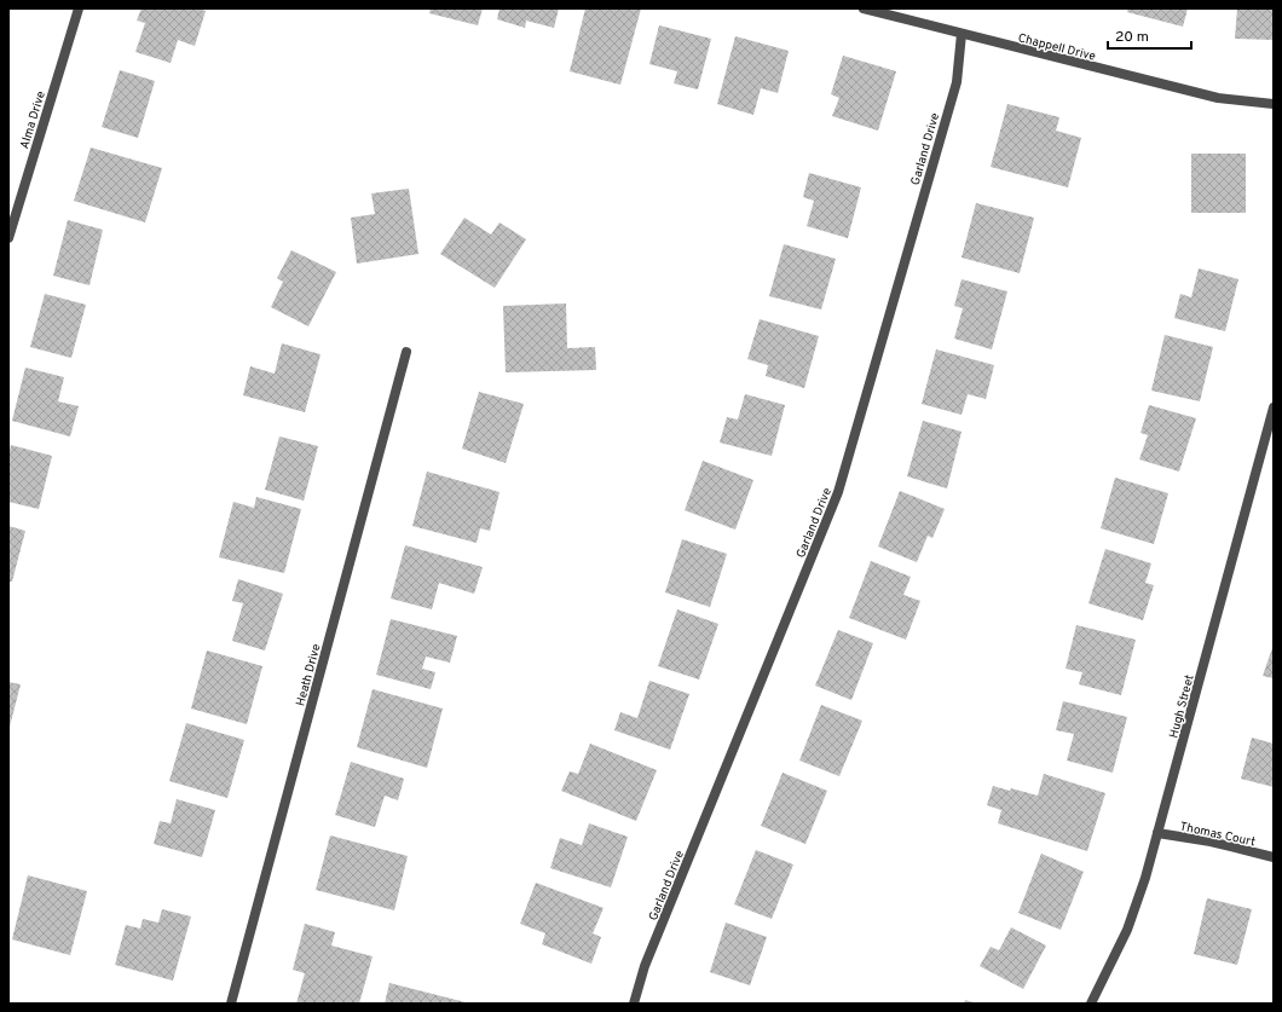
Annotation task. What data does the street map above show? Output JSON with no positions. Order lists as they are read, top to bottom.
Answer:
{
  "streets": {
    "street": [
      "Chappell Drive",
      "Alma Drive",
      "Garland Drive",
      "Heath Drive",
      "Hugh Street",
      "Thomas Court"
    ]
  },
  "crossings": [
    ["Chappell Drive", "Garland Drive"],
    ["Hugh Street", "Thomas Court"]
  ],
  "scale_bar": "20 m"
}
